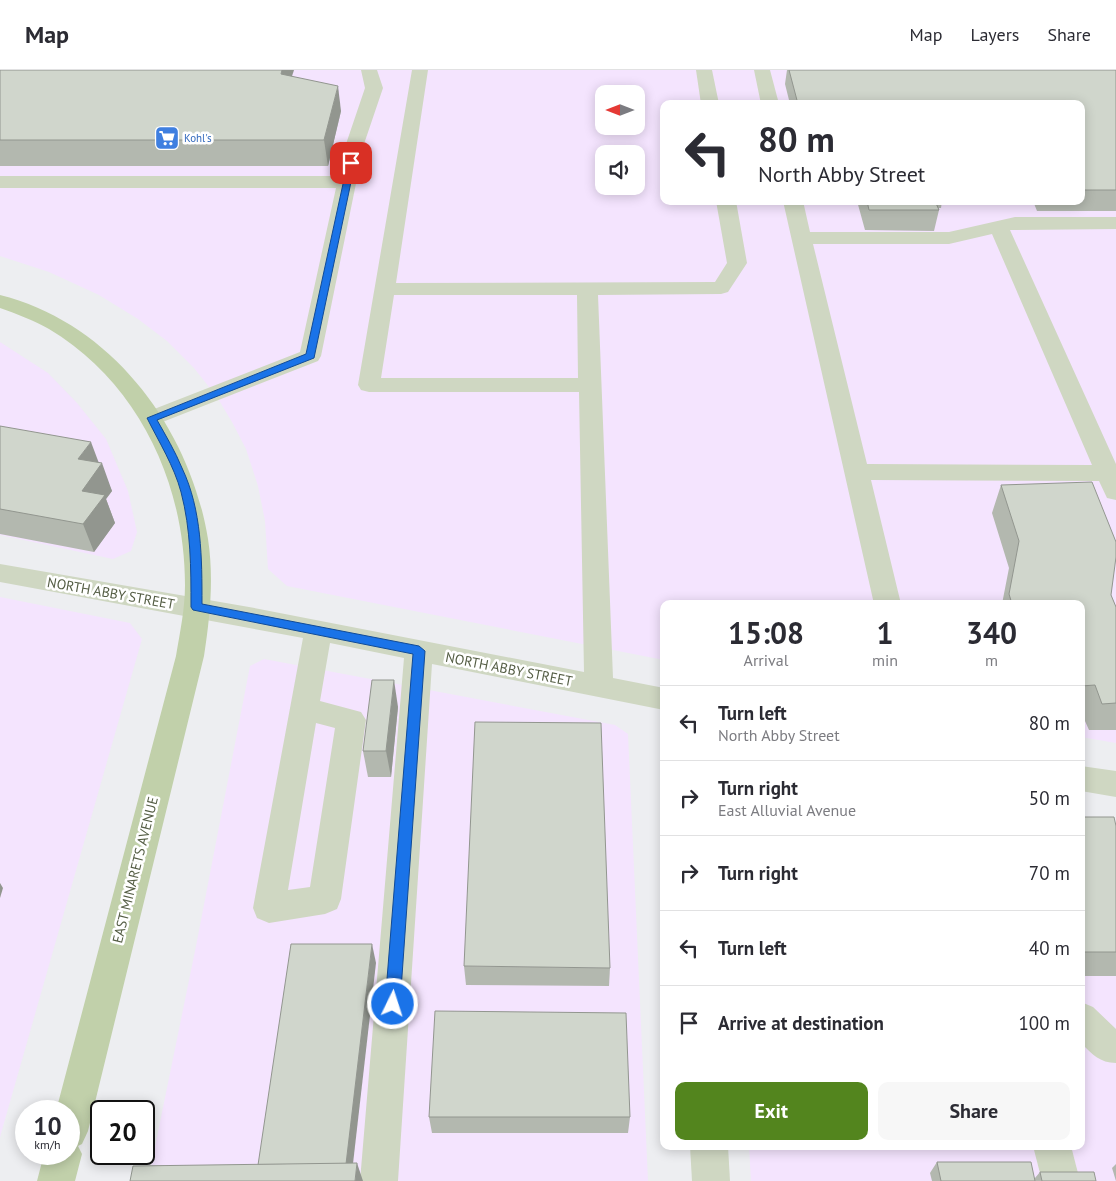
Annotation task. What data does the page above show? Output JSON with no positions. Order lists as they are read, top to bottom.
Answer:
{
  "streets": {
    "main road": ["EAST MINARETS AVENUE"],
    "street": ["NORTH ABBY STREET"]
  },
  "crossings": [
    ["NORTH ABBY STREET", "EAST MINARETS AVENUE"]
  ],
  "places": {
    "supermarket": ["Kohl's"]
  },
  "north": "left",
  "page": {
    "header": "Map",
    "nav": ["Map", "Layers", "Share"],
    "turn": ["80 m", "North Abby Street"],
    "eta": [
      "15:08",
      "Arrival",
      "1",
      "min",
      "340",
      "m"
    ],
    "list": [
      {
        "name": "Turn left",
        "note": "North Abby Street",
        "value": "80 m"
      },
      {
        "name": "Turn right",
        "note": "East Alluvial Avenue",
        "value": "50 m"
      },
      {
        "name": "Turn right",
        "value": "70 m"
      },
      {
        "name": "Turn left",
        "value": "40 m"
      },
      {
        "name": "Arrive at destination",
        "value": "100 m"
      }
    ],
    "buttons": ["Exit", "Share"],
    "speed": "10 km/h",
    "limit": "20"
  }
}
